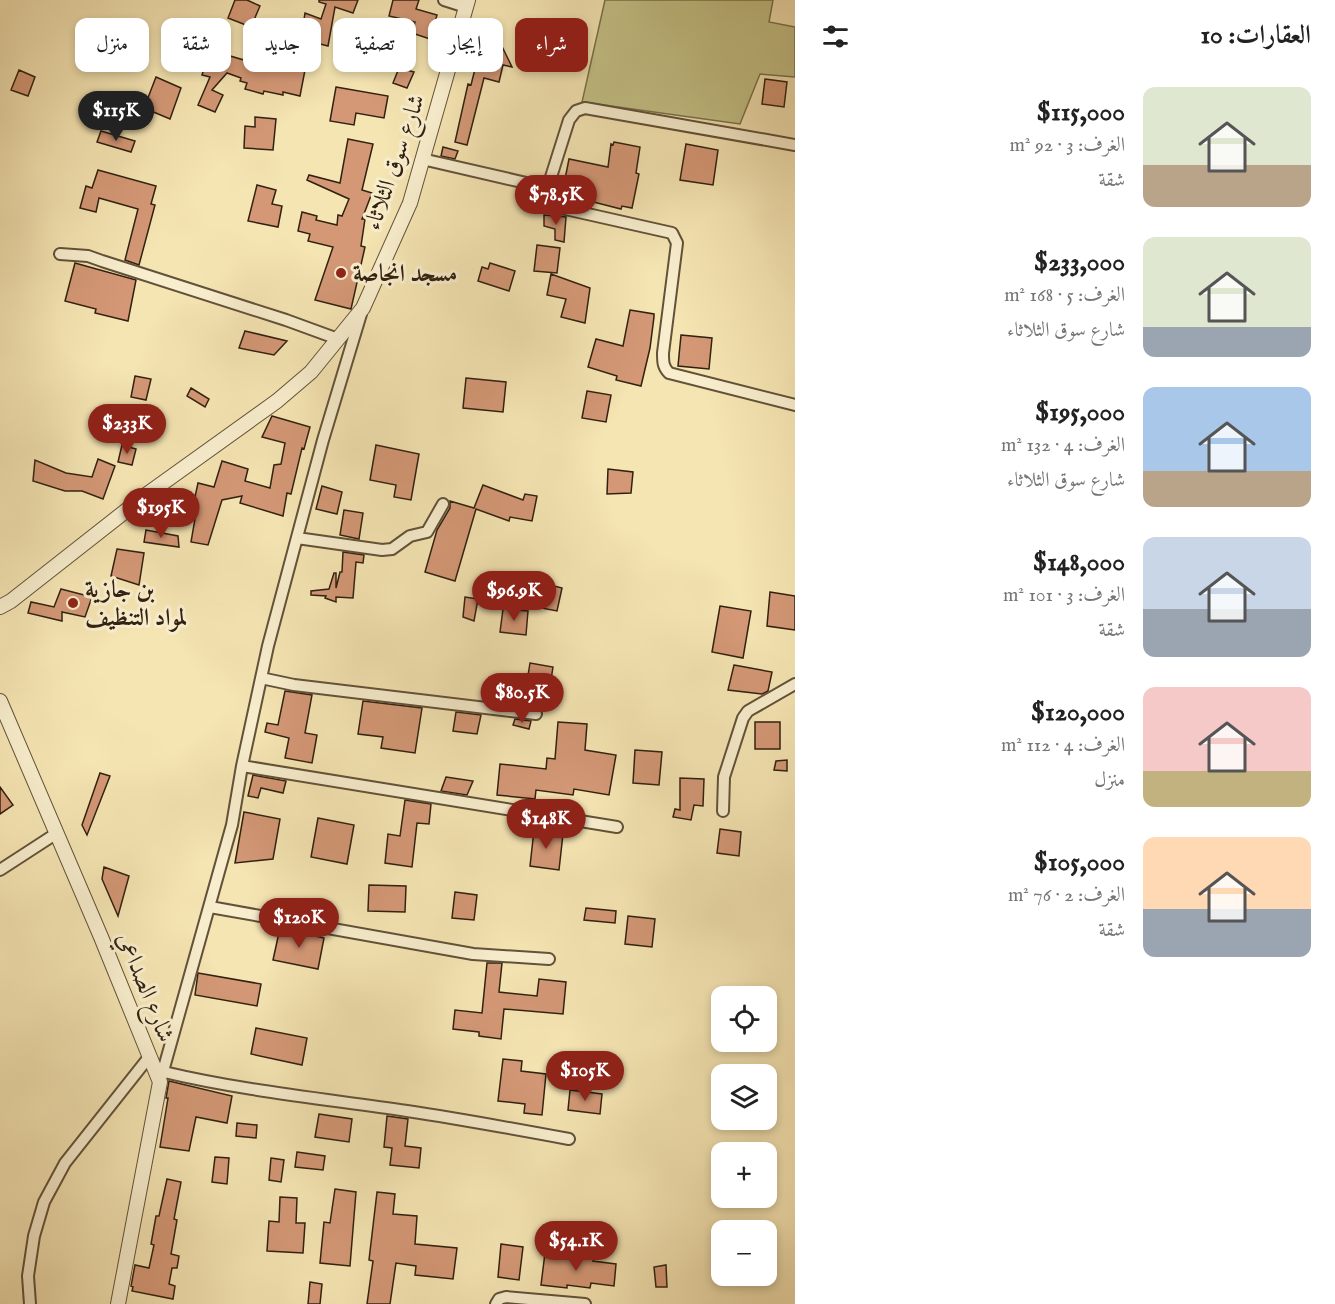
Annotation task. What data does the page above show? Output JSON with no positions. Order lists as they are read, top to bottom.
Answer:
{
  "streets": {
    "street": ["شارع سوق الثلاثاء", "شارع الصداعي"]
  },
  "places": ["مسجد انجاصة", "بن جازية لمواد التنظيف"],
  "page": {
    "heading": "العقارات: 10",
    "chip": [
      "شراء",
      "إيجار",
      "تصفية",
      "جديد",
      "شقة",
      "منزل"
    ],
    "list": [
      {
        "name": "$115,000",
        "note": "الغرف: 3 · 92 m² · شقة"
      },
      {
        "name": "$233,000",
        "note": "الغرف: 5 · 168 m² · شارع سوق الثلاثاء"
      },
      {
        "name": "$195,000",
        "note": "الغرف: 4 · 132 m² · شارع سوق الثلاثاء"
      },
      {
        "name": "$148,000",
        "note": "الغرف: 3 · 101 m² · شقة"
      },
      {
        "name": "$120,000",
        "note": "الغرف: 4 · 112 m² · منزل"
      },
      {
        "name": "$105,000",
        "note": "الغرف: 2 · 76 m² · شقة"
      }
    ],
    "price": [
      "$115K",
      "$78.5K",
      "$233K",
      "$195K",
      "$96.9K",
      "$80.5K",
      "$148K",
      "$120K",
      "$105K",
      "$54.1K"
    ],
    "map_buttons": ["+", "−"]
  }
}
